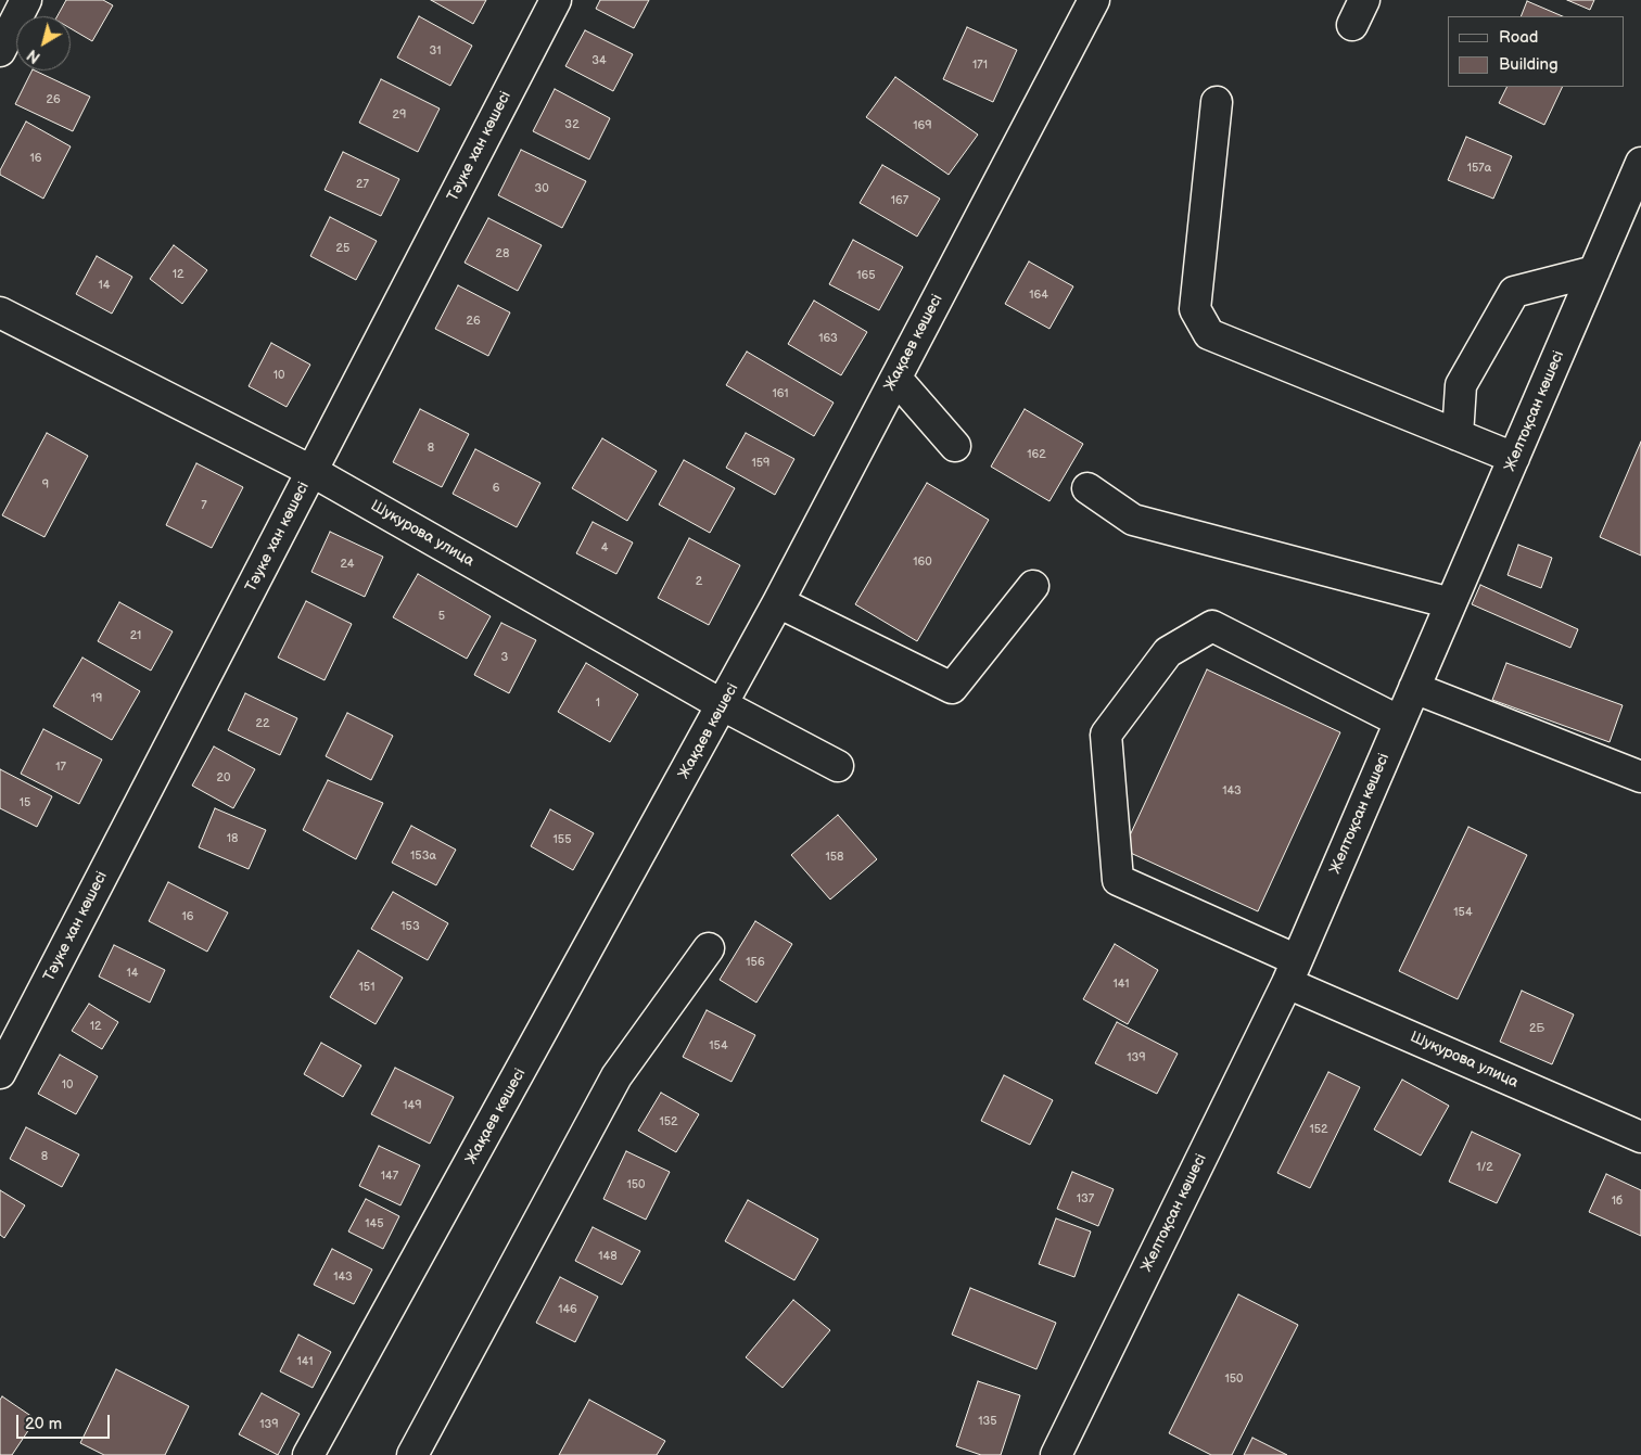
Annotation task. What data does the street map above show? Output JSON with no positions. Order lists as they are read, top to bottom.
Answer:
{
  "streets": {
    "street": [
      "Тәуке хан көшесі",
      "Жақаев көшесі",
      "Желтоқсан көшесі",
      "Шукурова улица"
    ]
  },
  "crossings": [
    ["Тәуке хан көшесі", "Шукурова улица"],
    ["Жақаев көшесі", "Шукурова улица"],
    ["Желтоқсан көшесі", "Шукурова улица"]
  ],
  "house_numbers": [
    "31",
    "34",
    "171",
    "26",
    "29",
    "32",
    "169",
    "16",
    "157а",
    "27",
    "30",
    "167",
    "25",
    "28",
    "12",
    "165",
    "14",
    "164",
    "26",
    "163",
    "10",
    "161",
    "8",
    "162",
    "159",
    "9",
    "6",
    "7",
    "4",
    "160",
    "24",
    "2",
    "5",
    "21",
    "3",
    "19",
    "1",
    "22",
    "17",
    "20",
    "143",
    "15",
    "18",
    "155",
    "153а",
    "158",
    "154",
    "16",
    "153",
    "156",
    "14",
    "141",
    "151",
    "12",
    "2Б",
    "154",
    "139",
    "10",
    "149",
    "152",
    "152",
    "8",
    "1/2",
    "147",
    "150",
    "137",
    "1б",
    "145",
    "148",
    "143",
    "146",
    "141",
    "150",
    "135",
    "139"
  ],
  "legend": ["Road", "Building"],
  "scale_bar": "20 m",
  "north": "bottom left"
}
